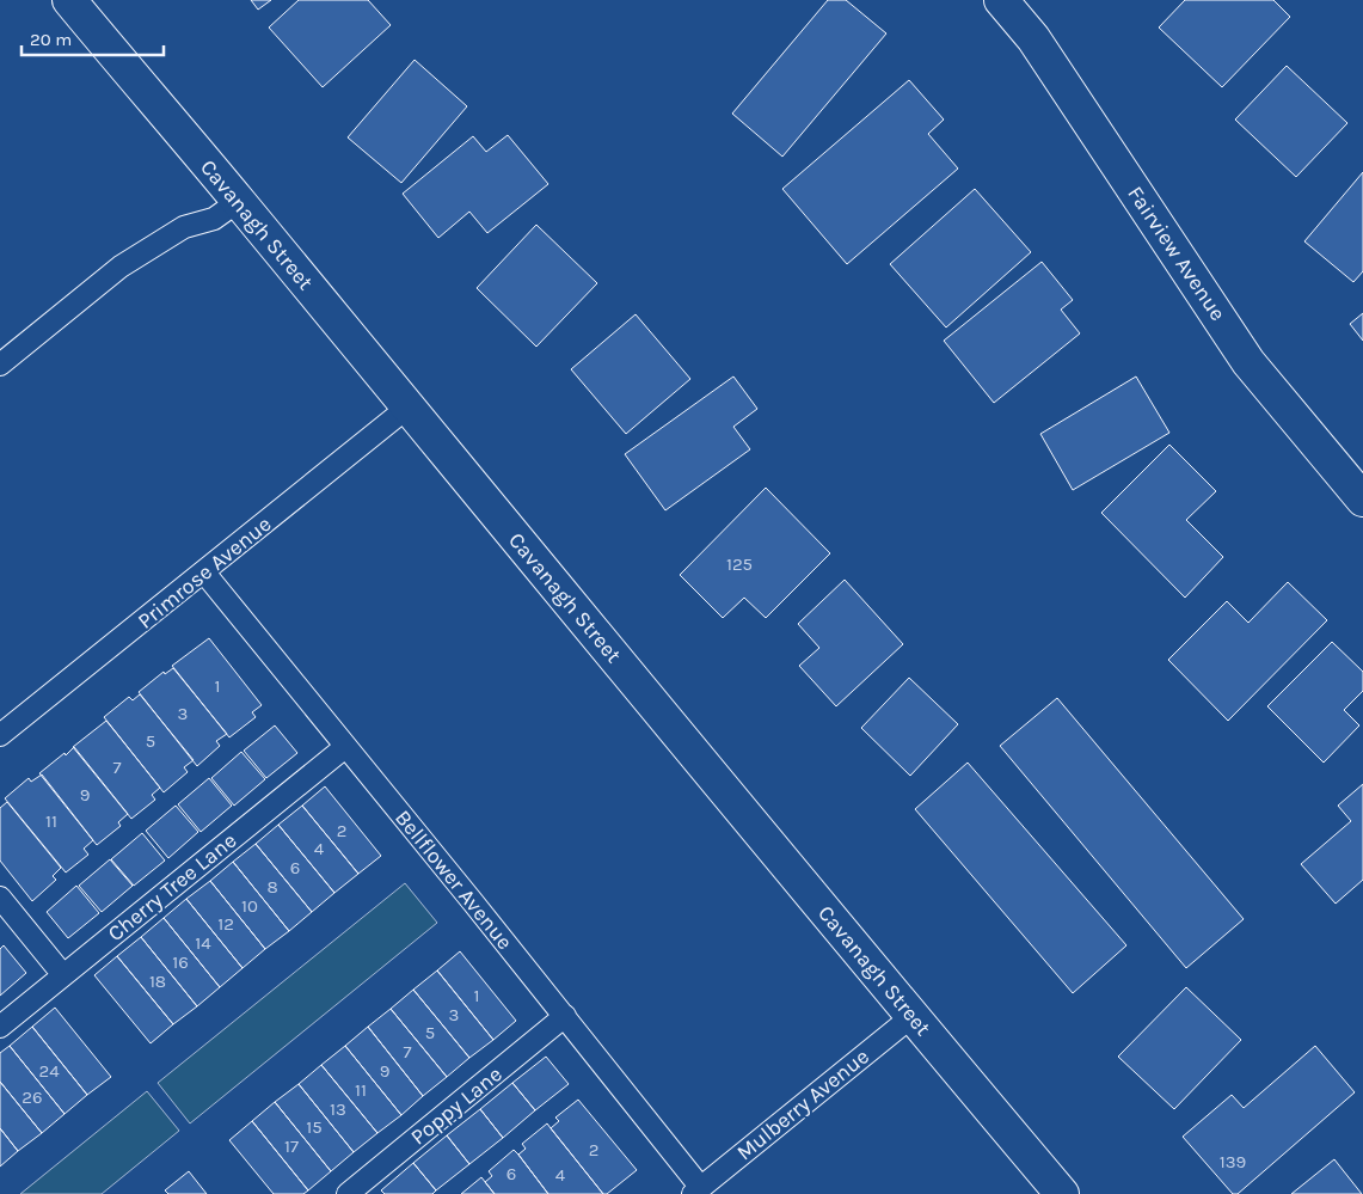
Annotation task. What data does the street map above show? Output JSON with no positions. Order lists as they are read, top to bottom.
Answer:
{
  "streets": {
    "street": ["Cavanagh Street", "Fairview Avenue"],
    "lane": [
      "Primrose Avenue",
      "Bellflower Avenue",
      "Cherry Tree Lane",
      "Mulberry Avenue",
      "Poppy Lane"
    ]
  },
  "crossings": [
    ["Cavanagh Street", "Primrose Avenue"],
    ["Cavanagh Street", "Mulberry Avenue"],
    ["Primrose Avenue", "Bellflower Avenue"],
    ["Bellflower Avenue", "Cherry Tree Lane"],
    ["Bellflower Avenue", "Mulberry Avenue"],
    ["Bellflower Avenue", "Poppy Lane"]
  ],
  "house_numbers": [
    "125",
    "1",
    "3",
    "5",
    "7",
    "9",
    "11",
    "2",
    "4",
    "6",
    "8",
    "10",
    "12",
    "14",
    "16",
    "18",
    "1",
    "3",
    "5",
    "7",
    "24",
    "9",
    "11",
    "26",
    "13",
    "15",
    "17",
    "2",
    "139",
    "6",
    "4"
  ],
  "scale_bar": "20 m"
}
